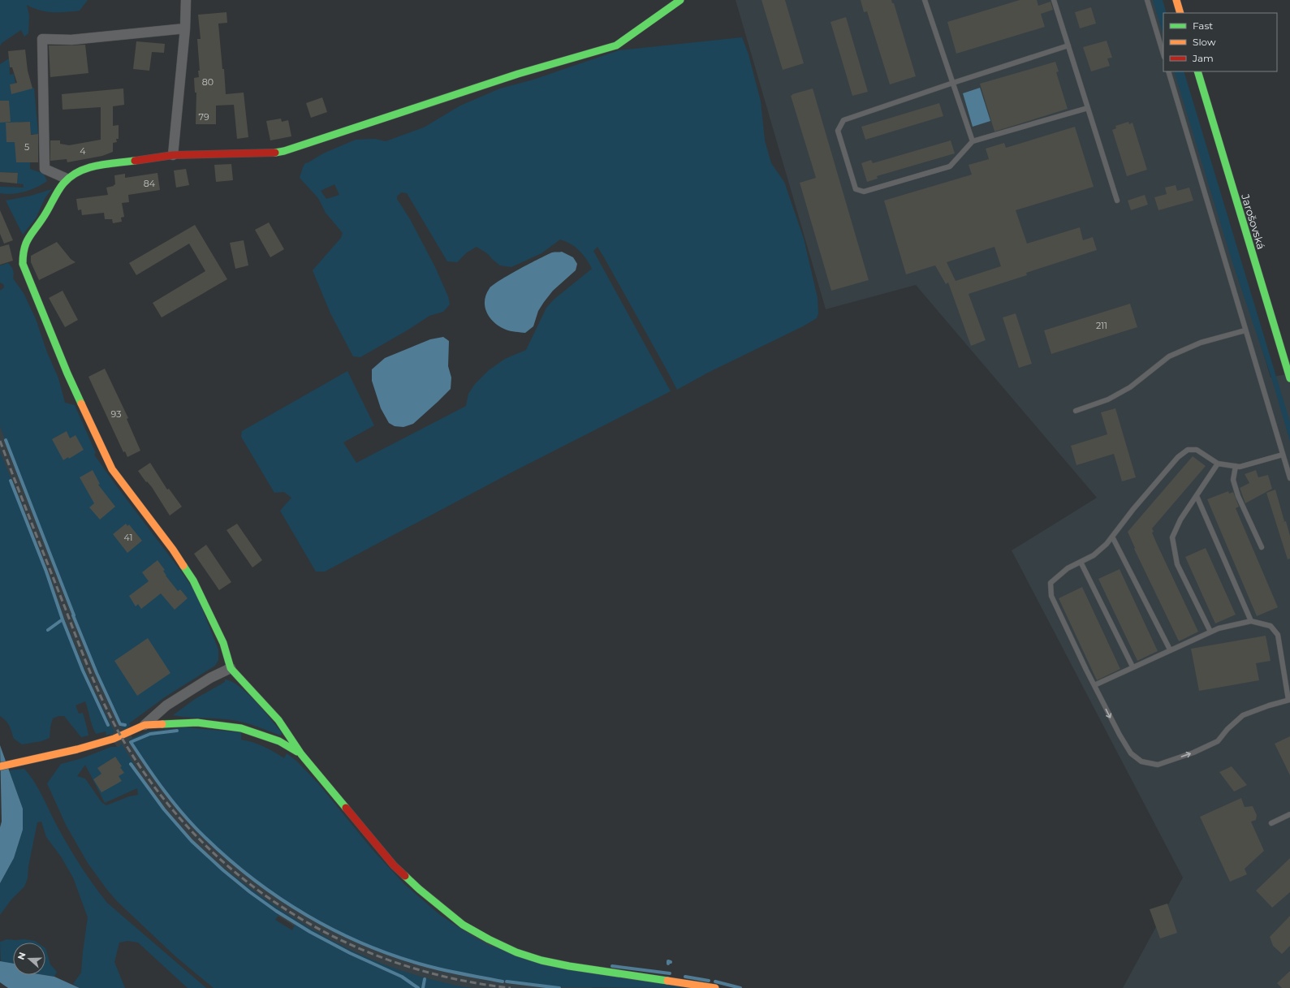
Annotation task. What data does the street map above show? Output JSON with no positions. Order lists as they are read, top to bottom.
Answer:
{
  "streets": {
    "street": ["Jarošovská"]
  },
  "house_numbers": [
    "80",
    "79",
    "5",
    "4",
    "84",
    "211",
    "93",
    "41"
  ],
  "legend": ["Fast", "Slow", "Jam"],
  "north": "left"
}
